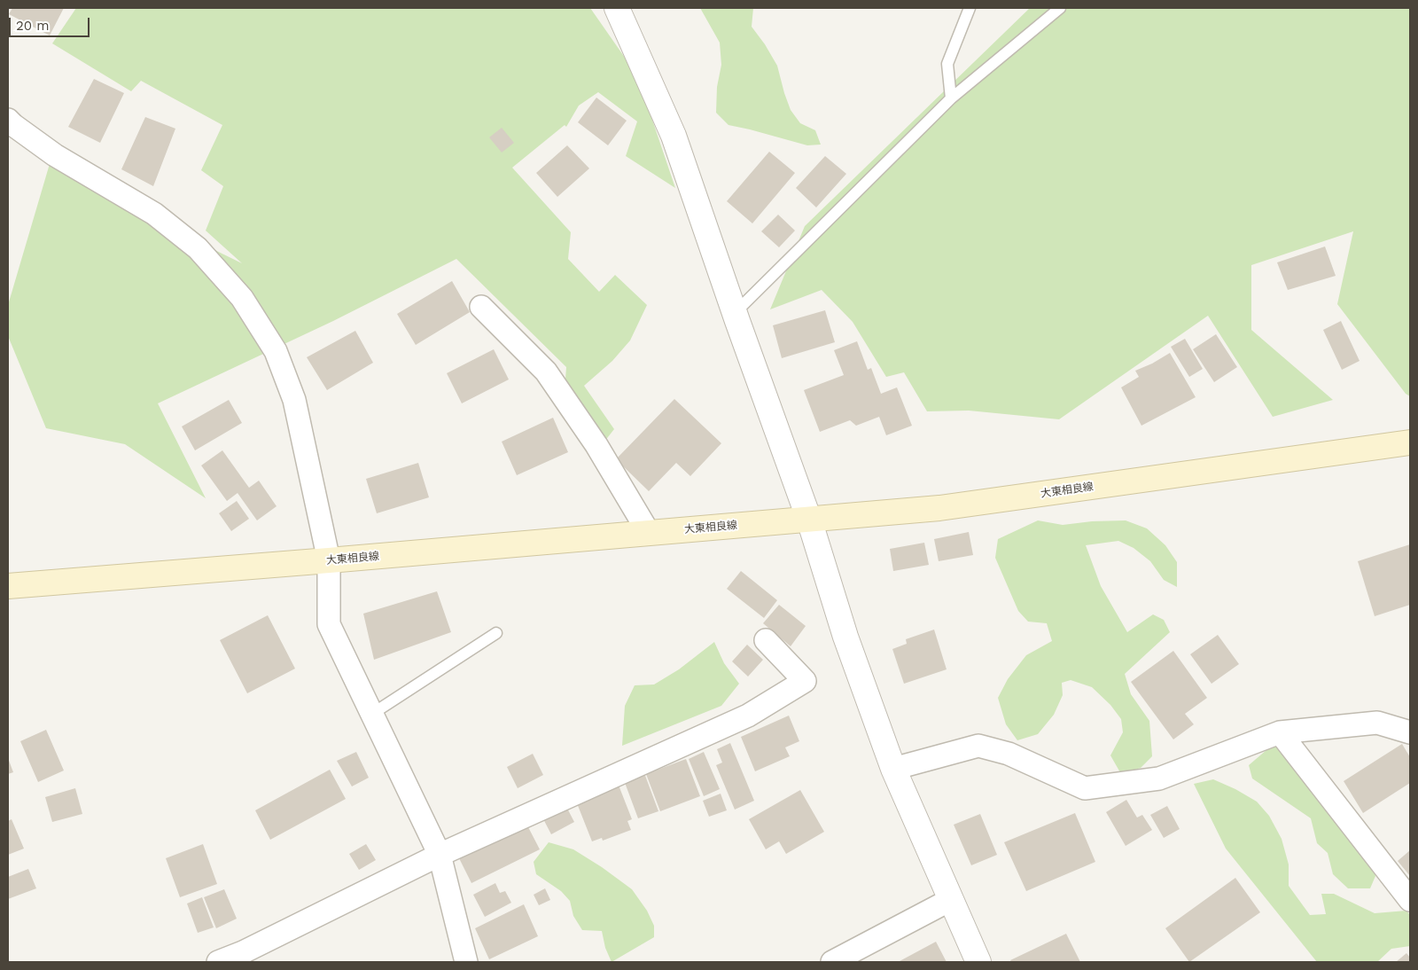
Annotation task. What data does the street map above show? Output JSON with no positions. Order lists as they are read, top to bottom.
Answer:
{
  "streets": {
    "main road": ["大東相良線"]
  },
  "scale_bar": "20 m"
}
